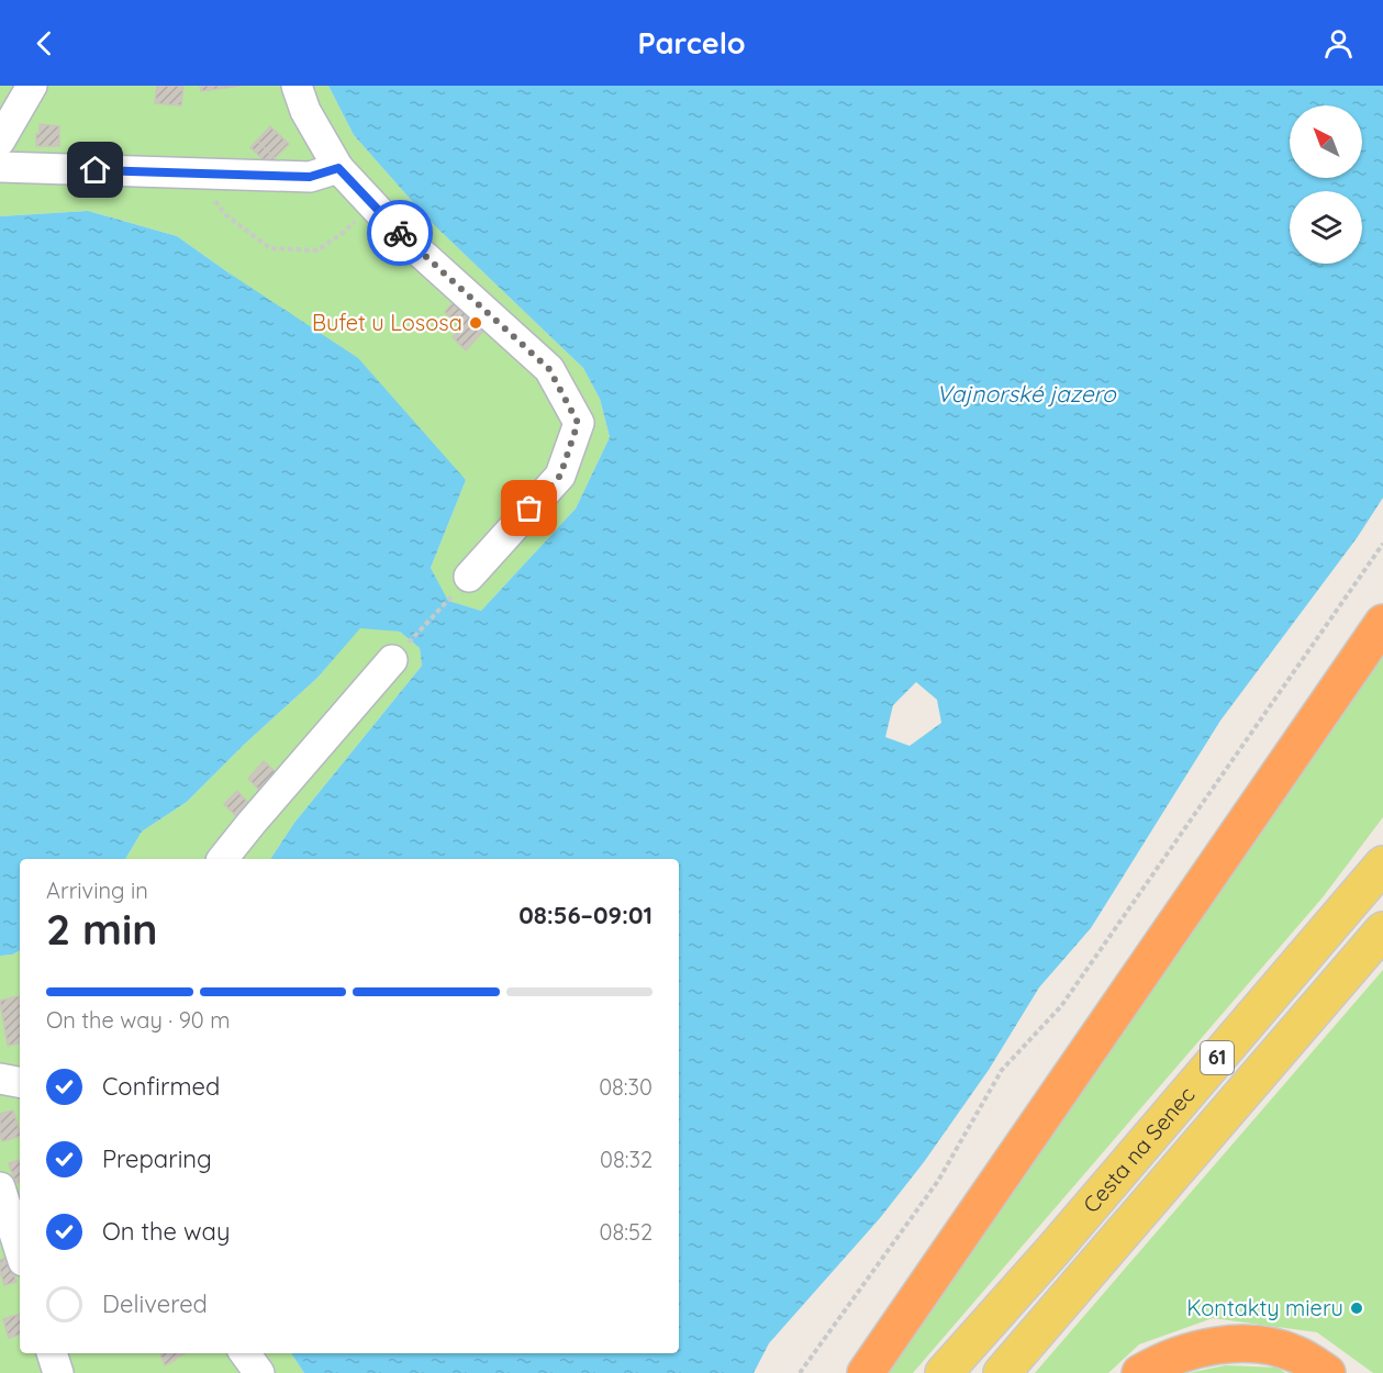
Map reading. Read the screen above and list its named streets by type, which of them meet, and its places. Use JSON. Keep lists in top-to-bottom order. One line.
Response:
{"streets":{"main road":["61","Cesta na Senec"]},"water":["Vajnorské jazero"],"places":["Bufet u Lososa","Kontakty mieru"],"north":"top left","page":{"header":"Parcelo","heading":["2 min","Arriving in","08:56–09:01"],"bar":"On the way · 90 m","list":[["Confirmed","08:30"],["Preparing","08:32"],["On the way","08:52"],"Delivered"]}}
